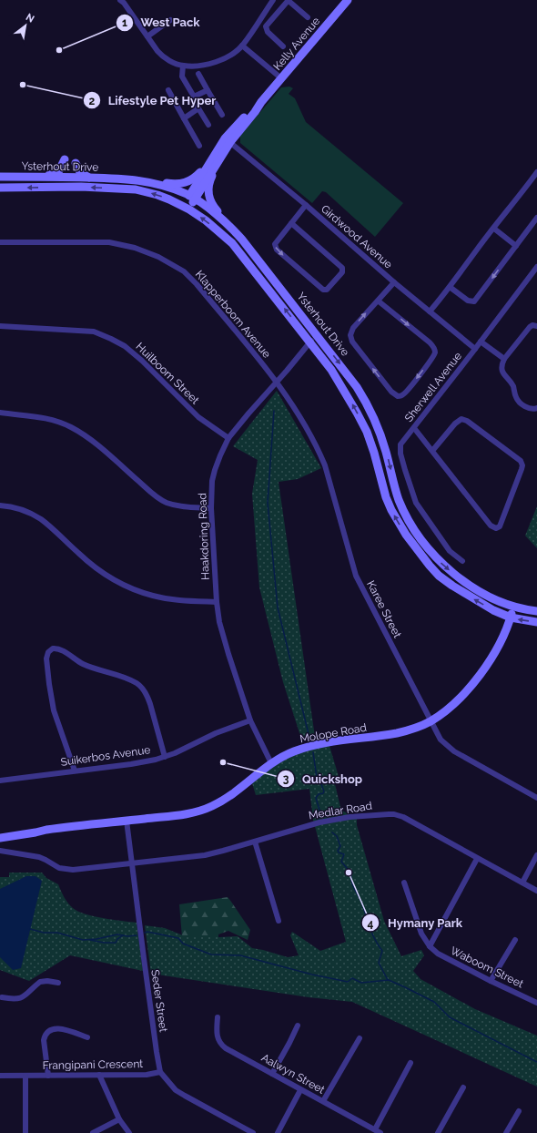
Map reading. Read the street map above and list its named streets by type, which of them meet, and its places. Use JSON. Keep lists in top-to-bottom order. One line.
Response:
{"streets":{"main road":["Kelly Avenue","Ysterhout Drive","Molope Road"],"street":["Girdwood Avenue","Klapperboom Avenue","Huilboom Street","Sherwell Avenue","Haakdoring Road","Karee Street","Suikerbos Avenue","Medlar Road","Waboom Street","Seder Street","Frangipani Crescent","Aalwyn Street"]},"crossings":[["Kelly Avenue","Ysterhout Drive"],["Kelly Avenue","Girdwood Avenue"],["Ysterhout Drive","Haakdoring Road"],["Ysterhout Drive","Molope Road"],["Girdwood Avenue","Sherwell Avenue"],["Klapperboom Avenue","Haakdoring Road"],["Klapperboom Avenue","Karee Street"],["Huilboom Street","Haakdoring Road"],["Haakdoring Road","Karee Street"],["Haakdoring Road","Molope Road"],["Haakdoring Road","Suikerbos Avenue"],["Karee Street","Molope Road"],["Molope Road","Seder Street"],["Medlar Road","Seder Street"],["Seder Street","Frangipani Crescent"]],"places":["West Pack","Lifestyle Pet Hyper","Quickshop","Hymany Park"],"north":"top right"}
